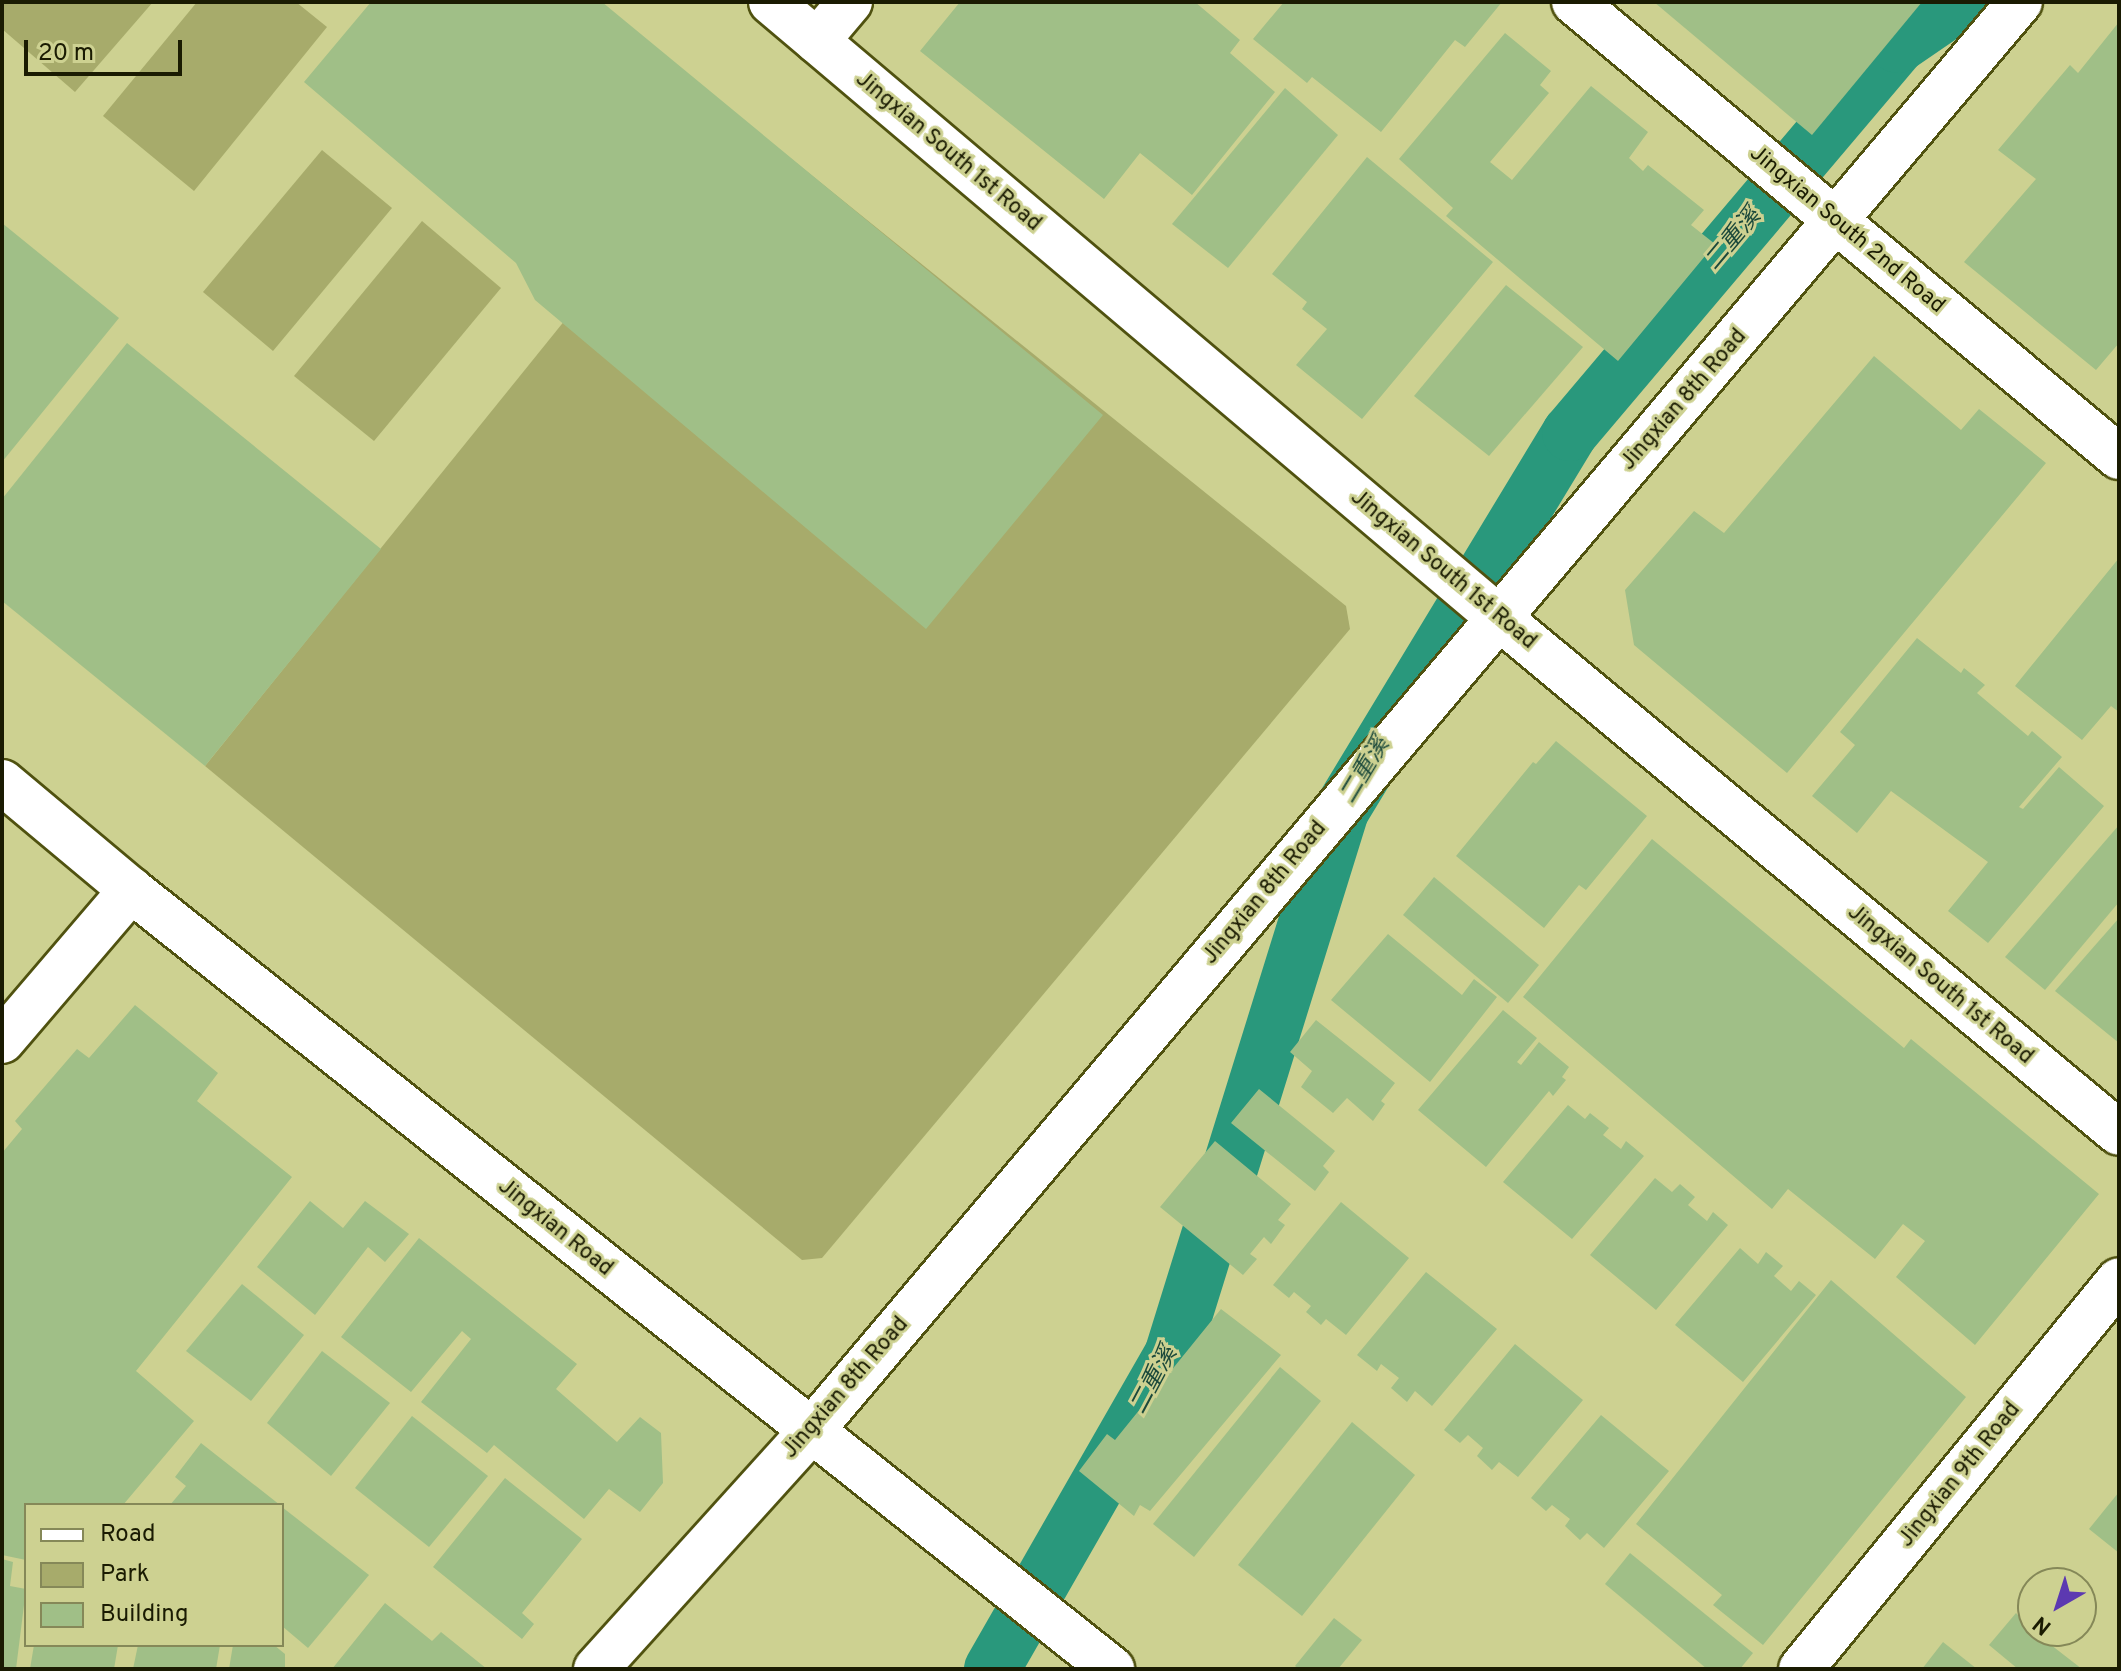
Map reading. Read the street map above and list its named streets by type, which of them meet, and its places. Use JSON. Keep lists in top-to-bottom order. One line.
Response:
{"streets":{"street":["Jingxian South 1st Road","Jingxian South 2nd Road","Jingxian 8th Road","Jingxian Road","Jingxian 9th Road"]},"crossings":[["Jingxian South 1st Road","Jingxian 8th Road"],["Jingxian South 2nd Road","Jingxian 8th Road"],["Jingxian 8th Road","Jingxian Road"]],"water":["二重溪"],"legend":["Road","Park","Building"],"scale_bar":"20 m","north":"bottom left"}
